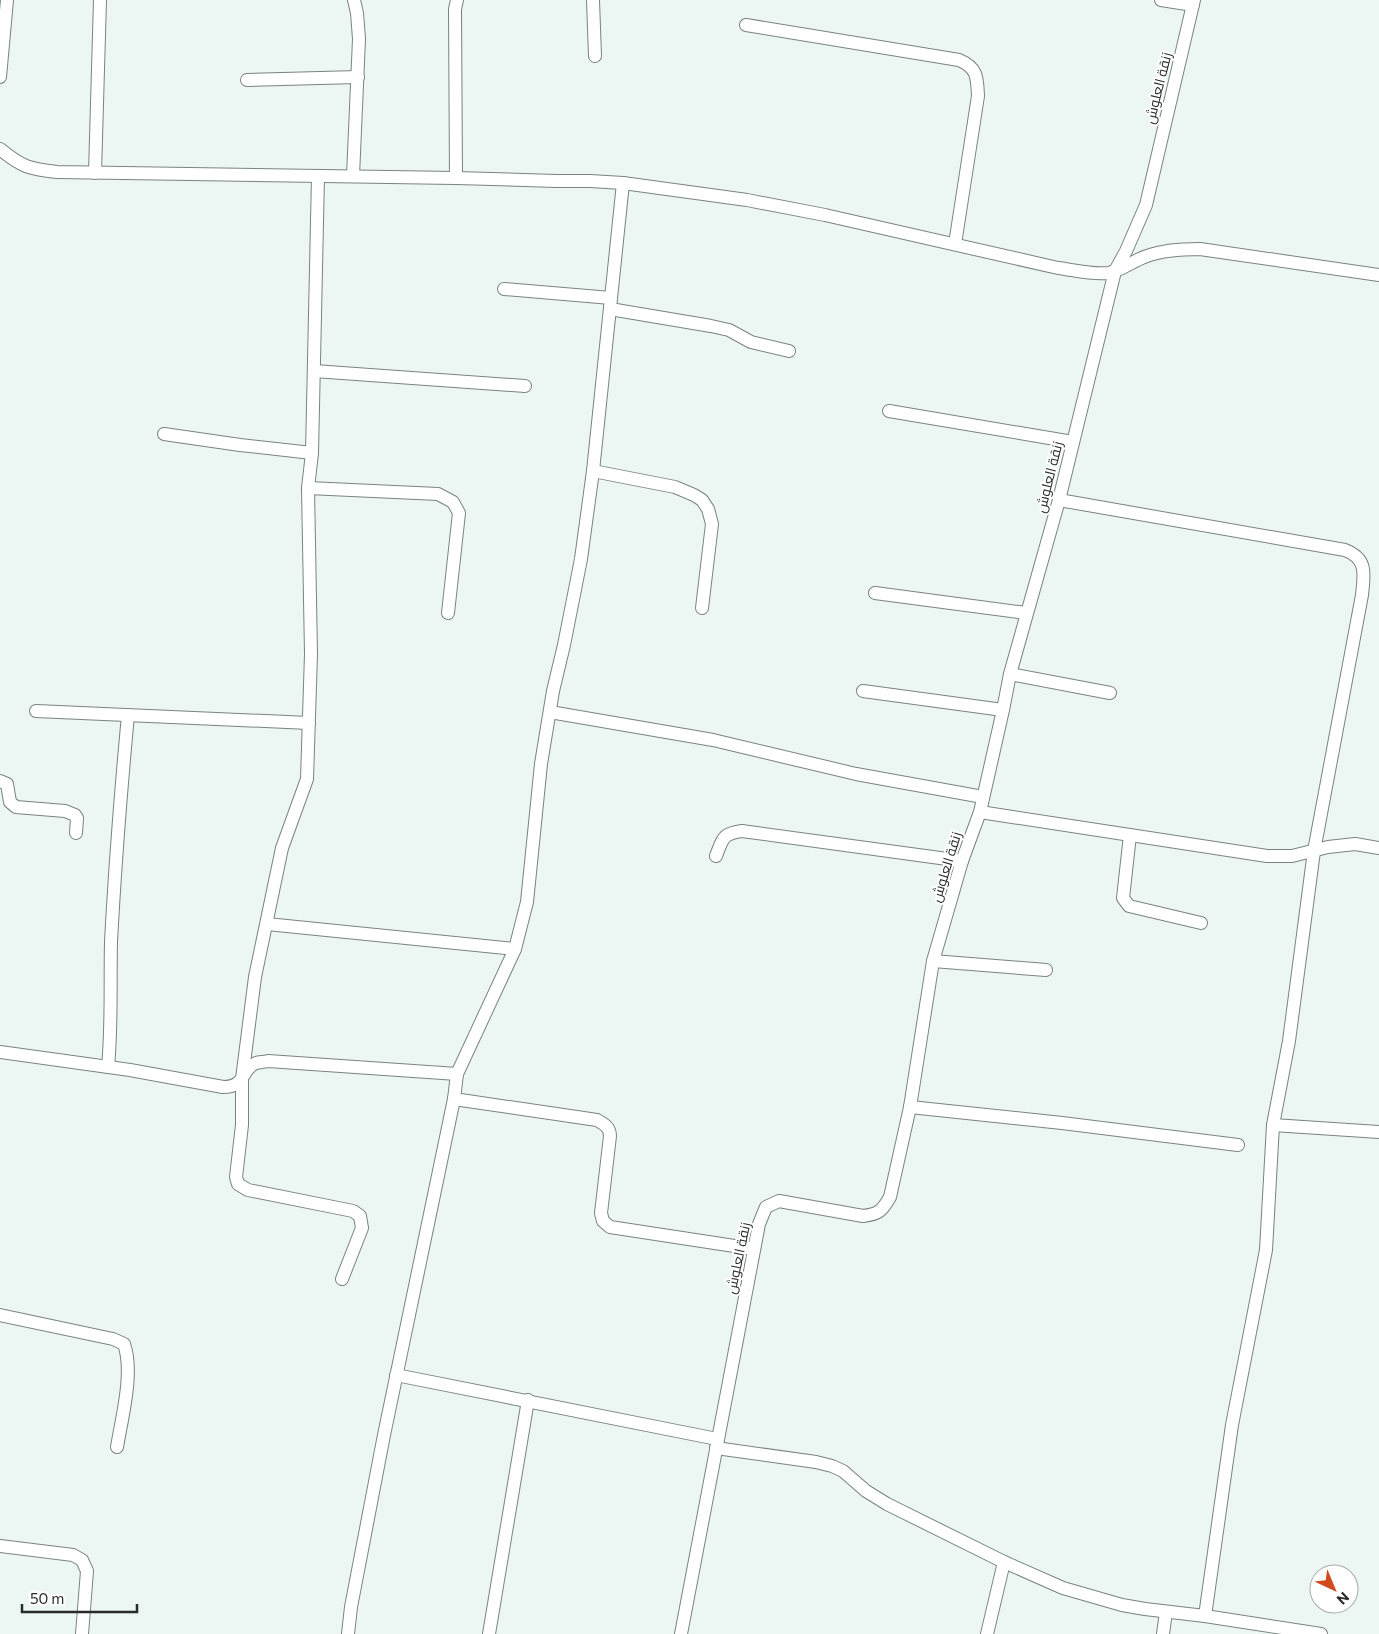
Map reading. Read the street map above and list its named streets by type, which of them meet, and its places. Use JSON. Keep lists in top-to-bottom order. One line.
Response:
{"streets":{"street":["زنقة العلوش"]},"scale_bar":"50 m","north":"bottom right"}
